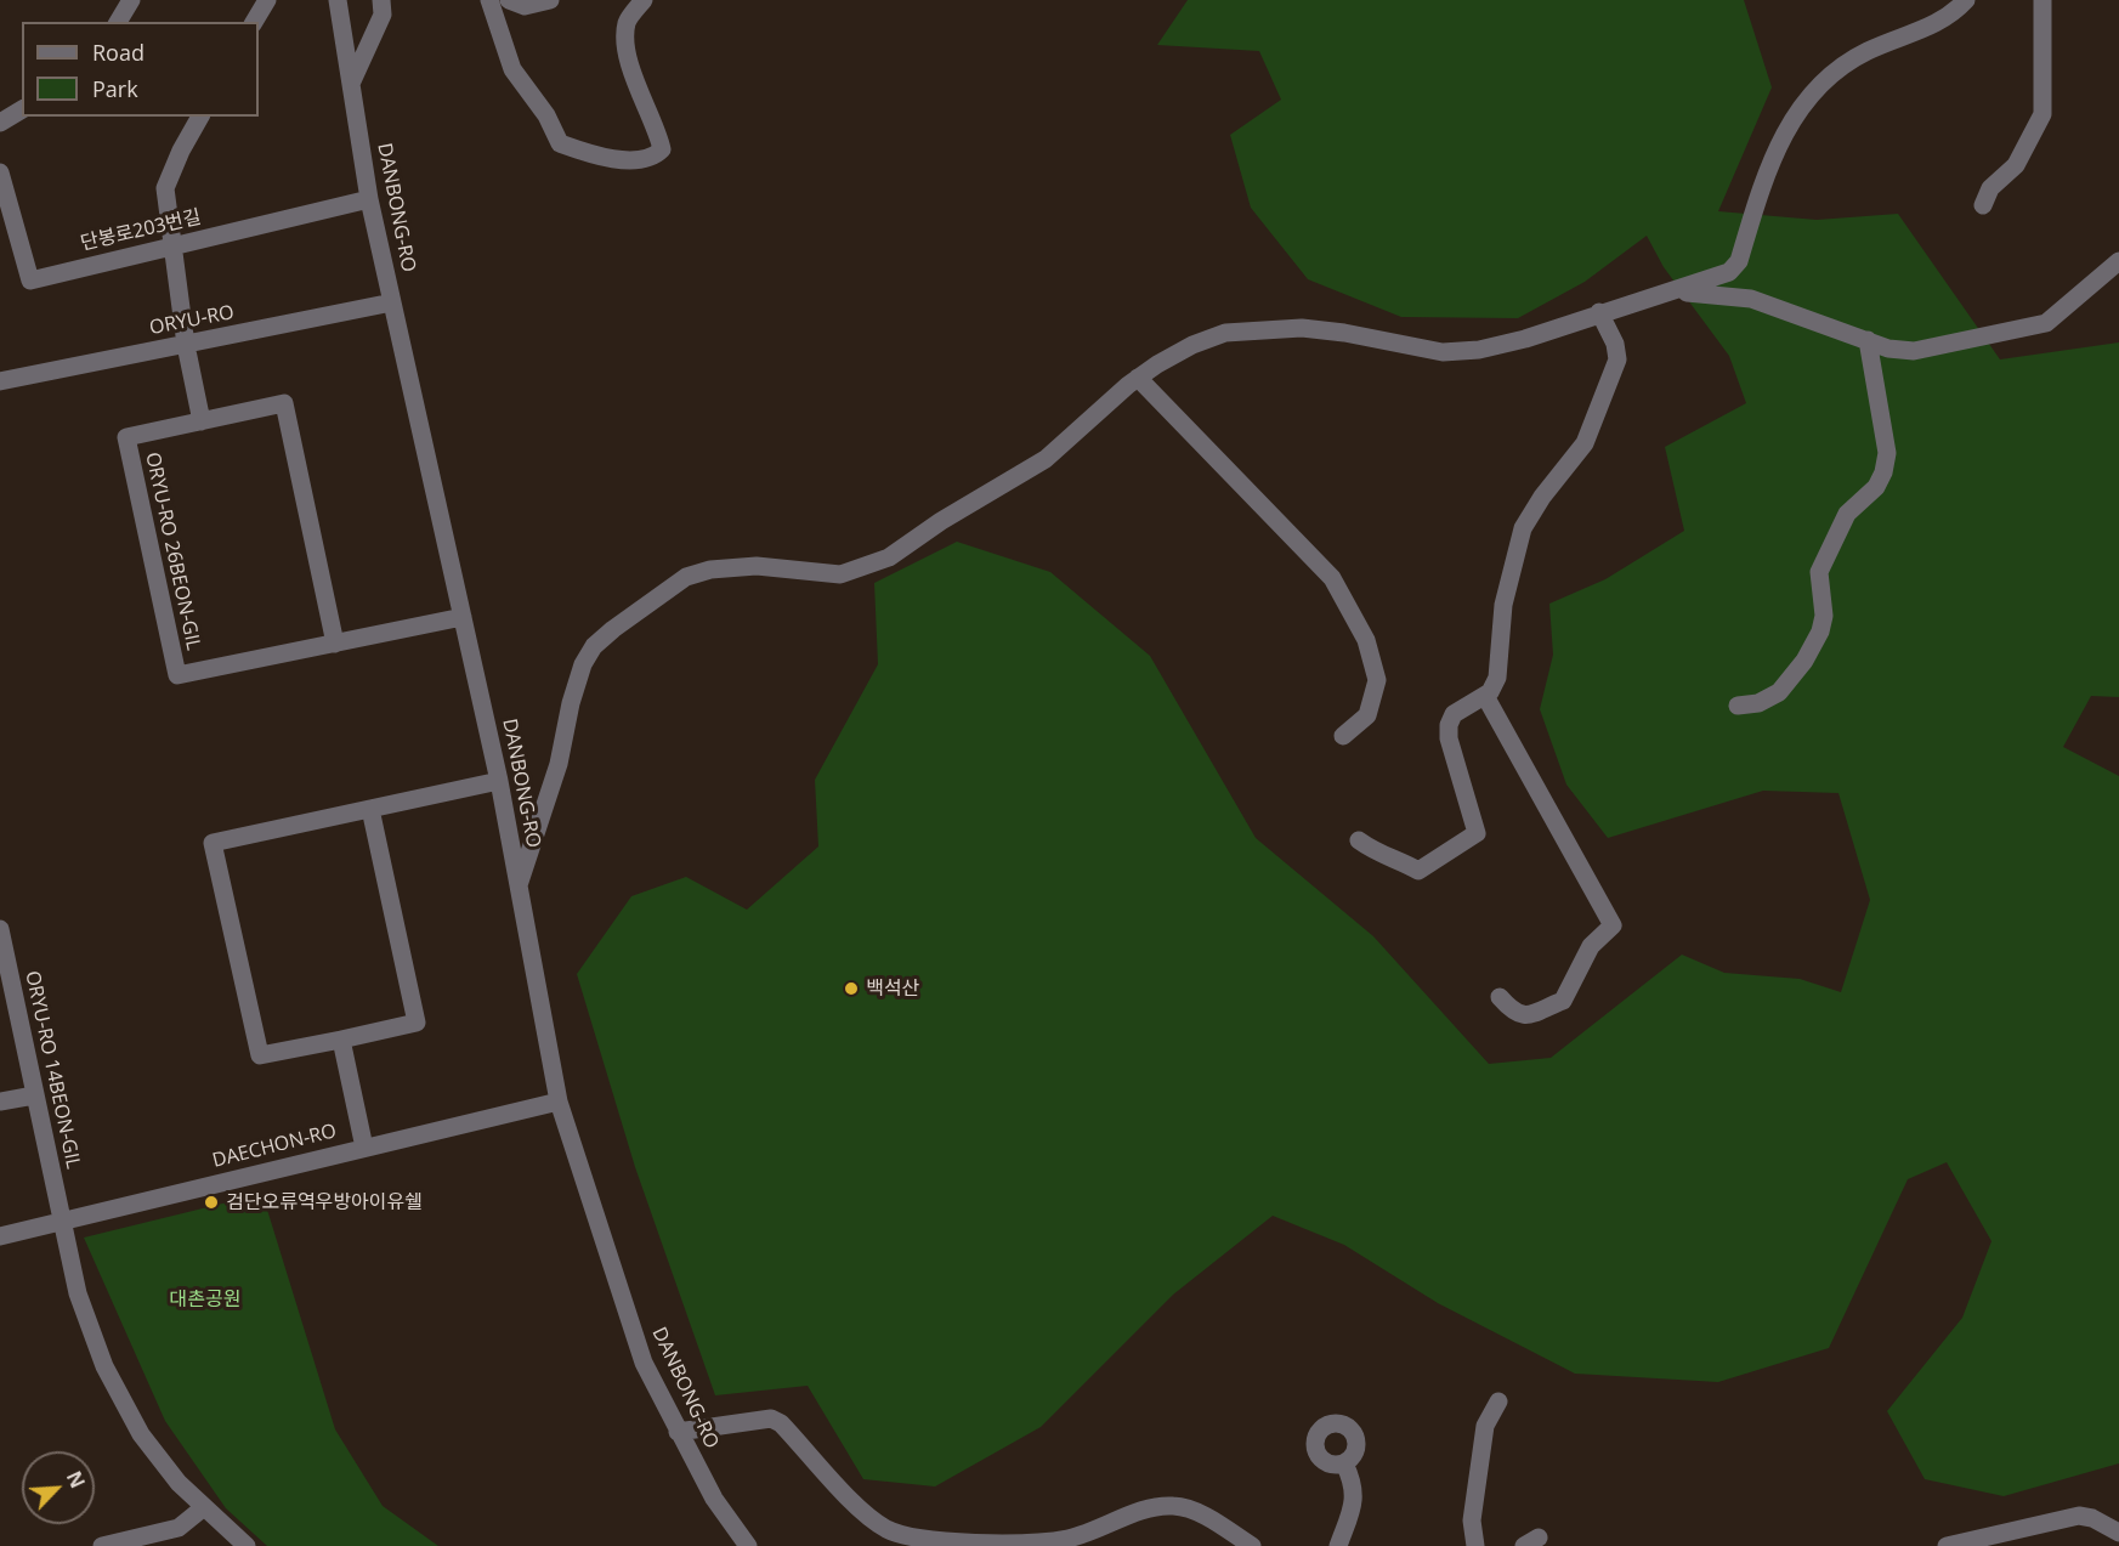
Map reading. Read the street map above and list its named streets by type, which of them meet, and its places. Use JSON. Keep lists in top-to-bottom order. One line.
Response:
{"streets":{"street":["DANBONG-RO","단봉로203번길","ORYU-RO","ORYU-RO 26BEON-GIL","ORYU-RO 14BEON-GIL","DAECHON-RO"]},"crossings":[["DANBONG-RO","단봉로203번길"],["DANBONG-RO","ORYU-RO"],["DANBONG-RO","ORYU-RO 26BEON-GIL"],["DANBONG-RO","DAECHON-RO"],["ORYU-RO 14BEON-GIL","DAECHON-RO"]],"parks":["대촌공원"],"places":["백석산","검단오류역우방아이유쉘"],"legend":["Road","Park"],"north":"top right"}
